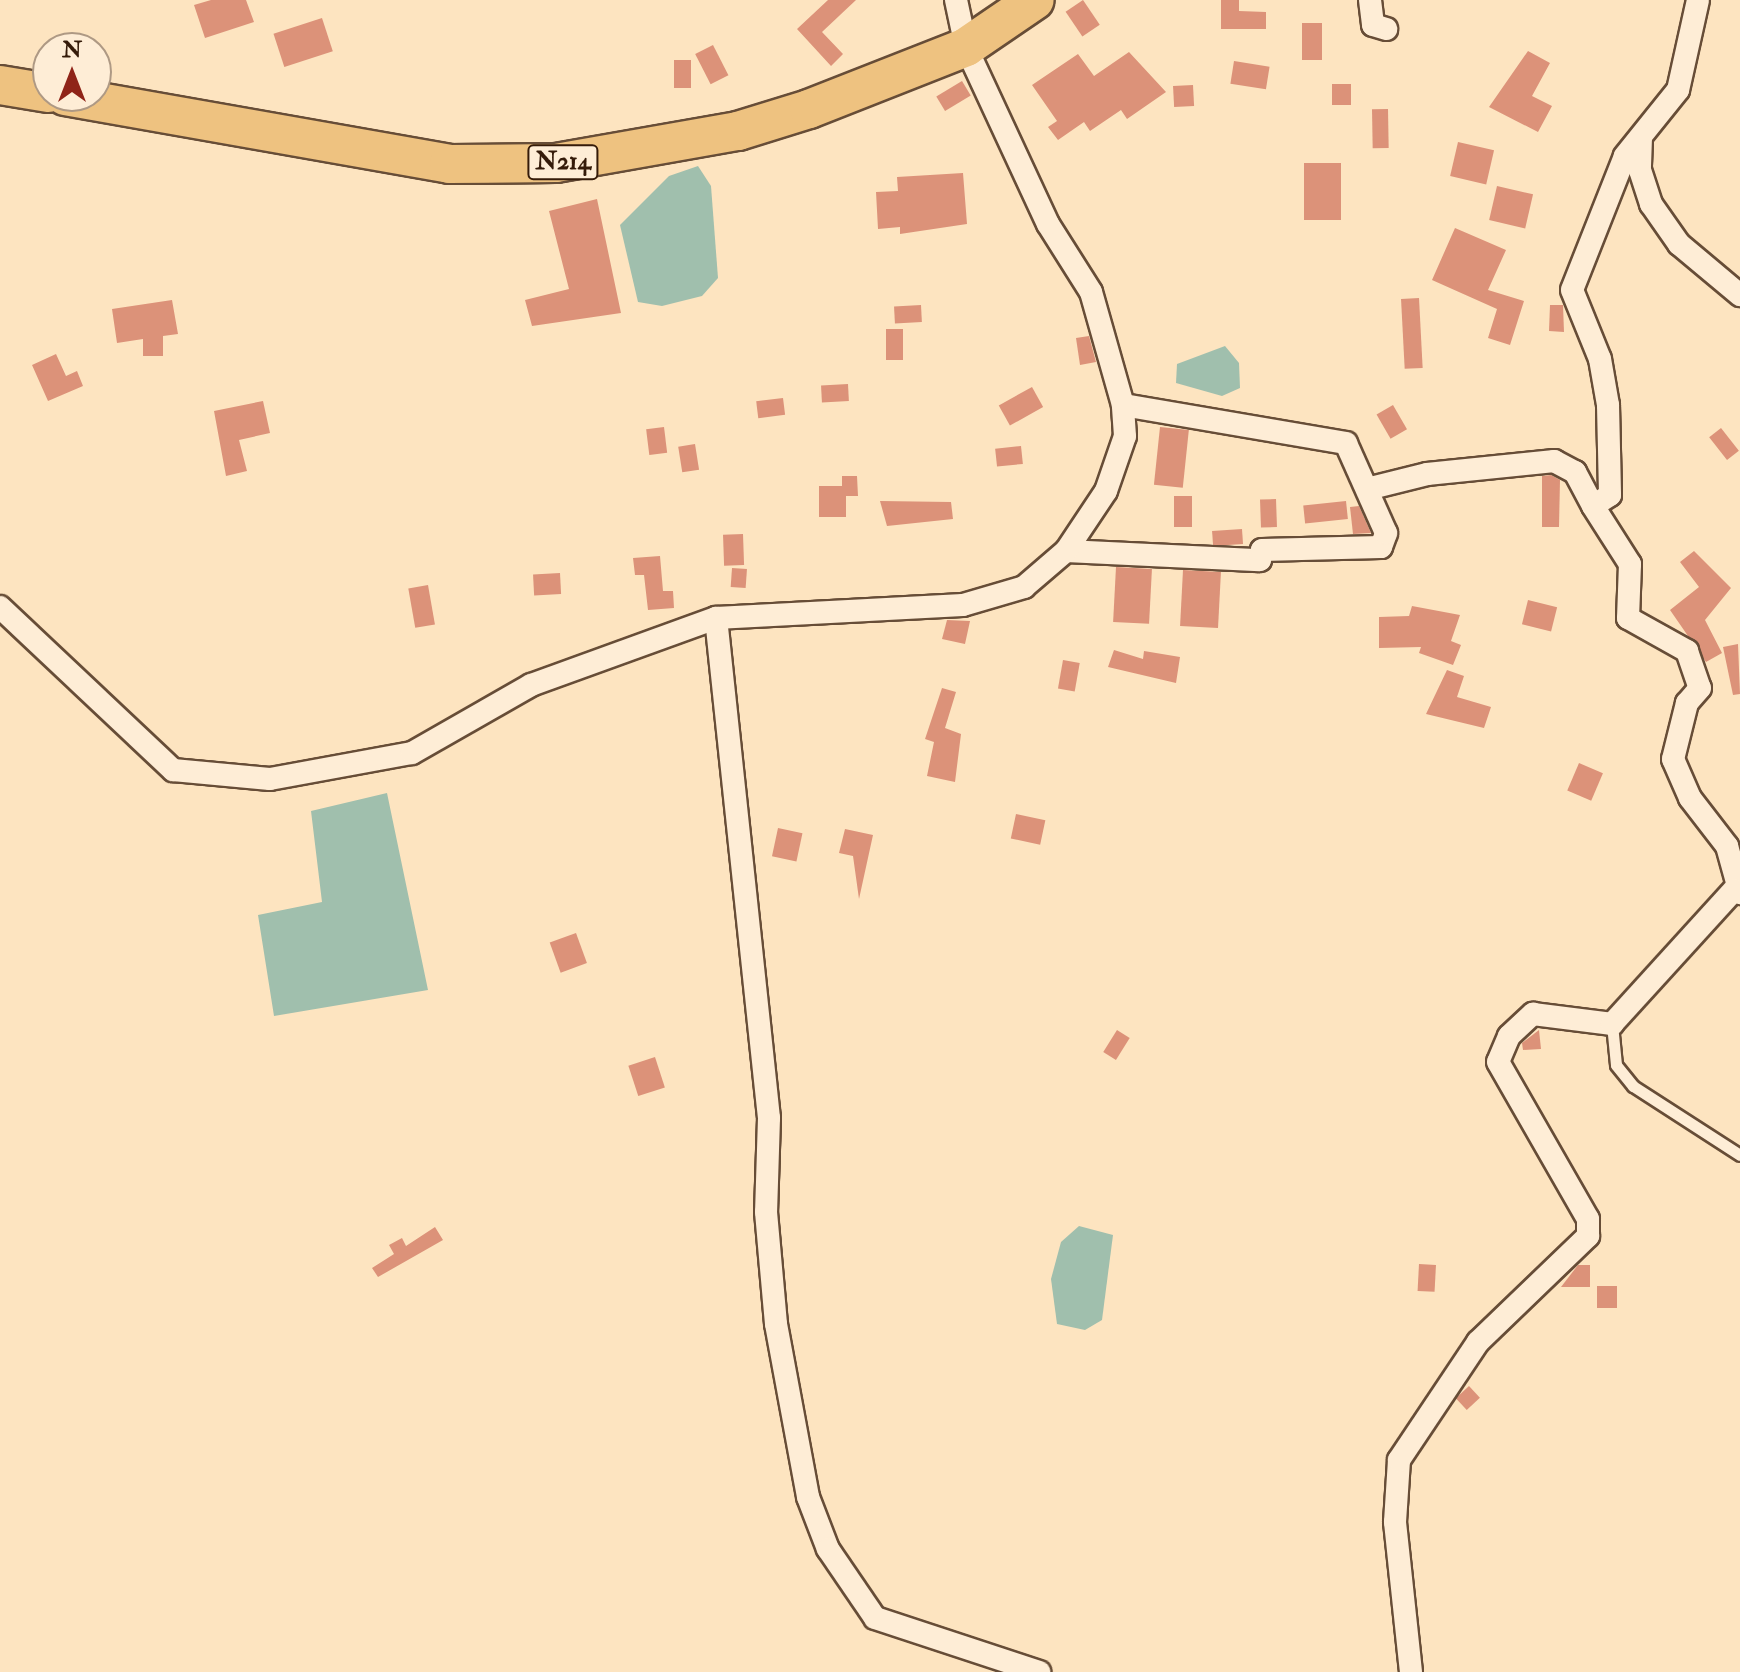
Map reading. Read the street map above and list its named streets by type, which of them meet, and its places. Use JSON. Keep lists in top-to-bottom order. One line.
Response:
{"streets":{"highway":["N214"]},"north":"top"}
